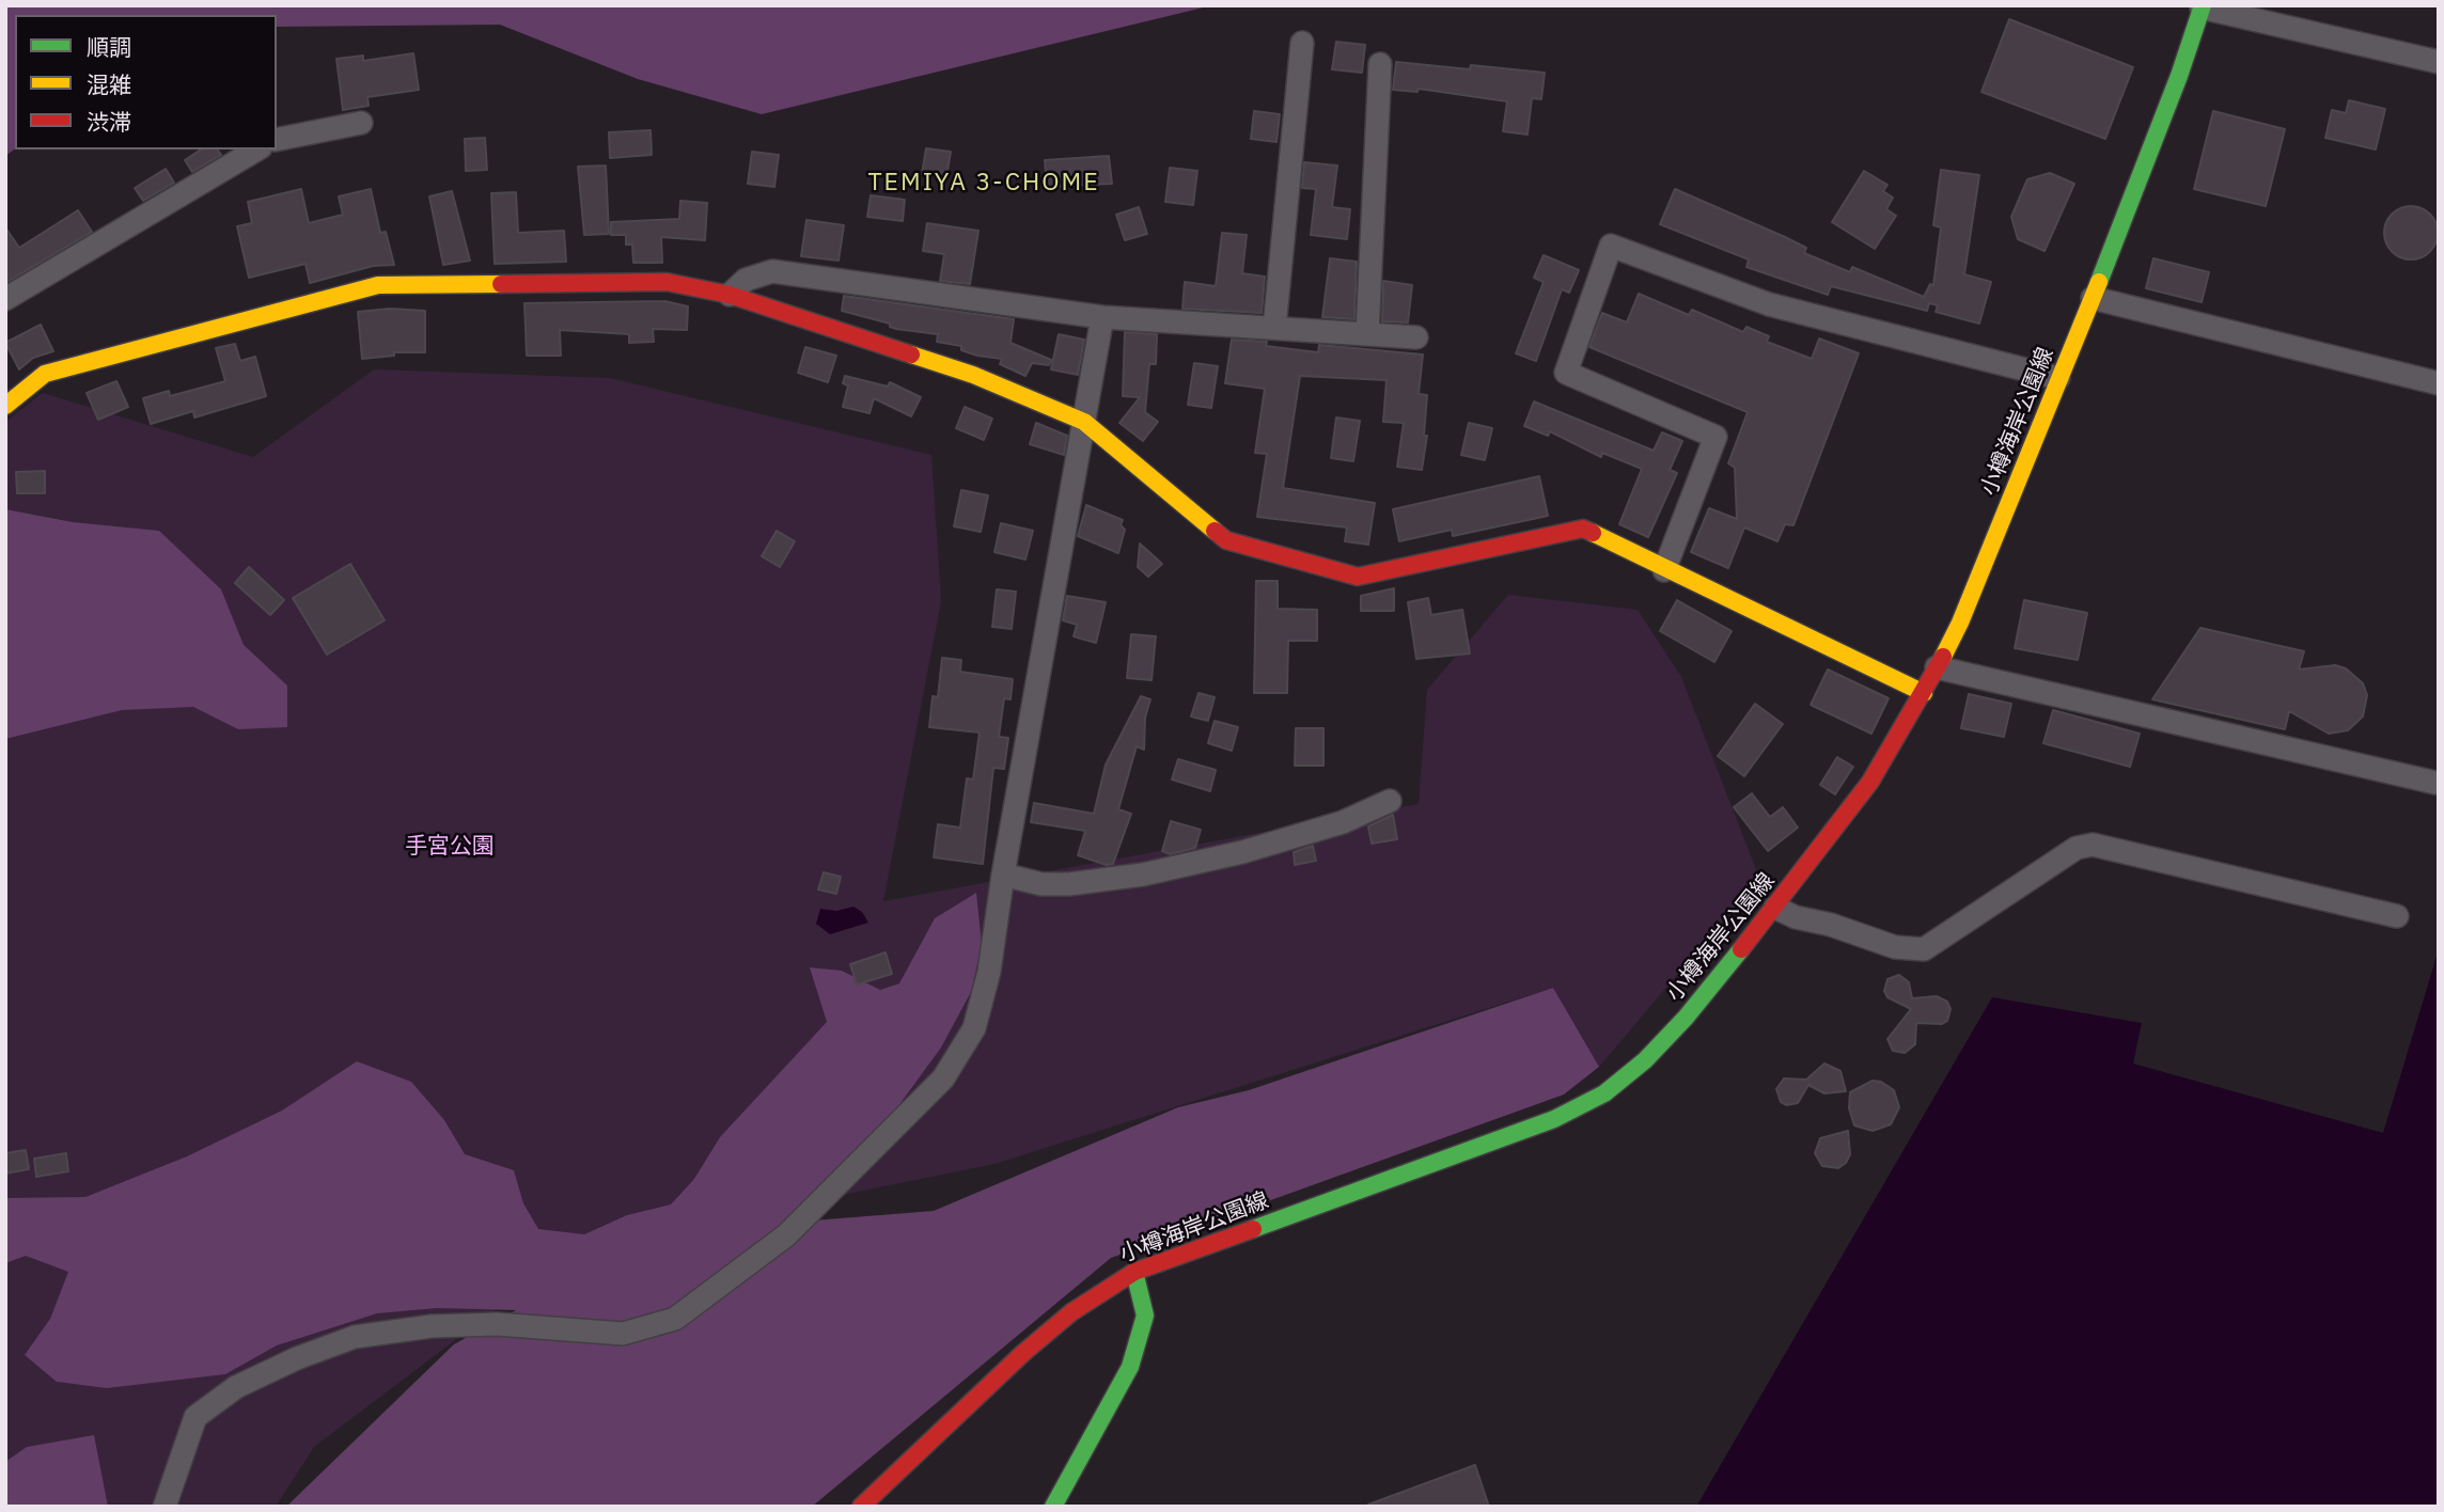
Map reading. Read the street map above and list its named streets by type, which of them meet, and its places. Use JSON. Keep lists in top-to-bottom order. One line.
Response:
{"streets":{"street":["小樽海岸公園線"]},"districts":["TEMIYA 3-CHOME"],"parks":["手宮公園"],"legend":["順調","混雑","渋滞"]}
